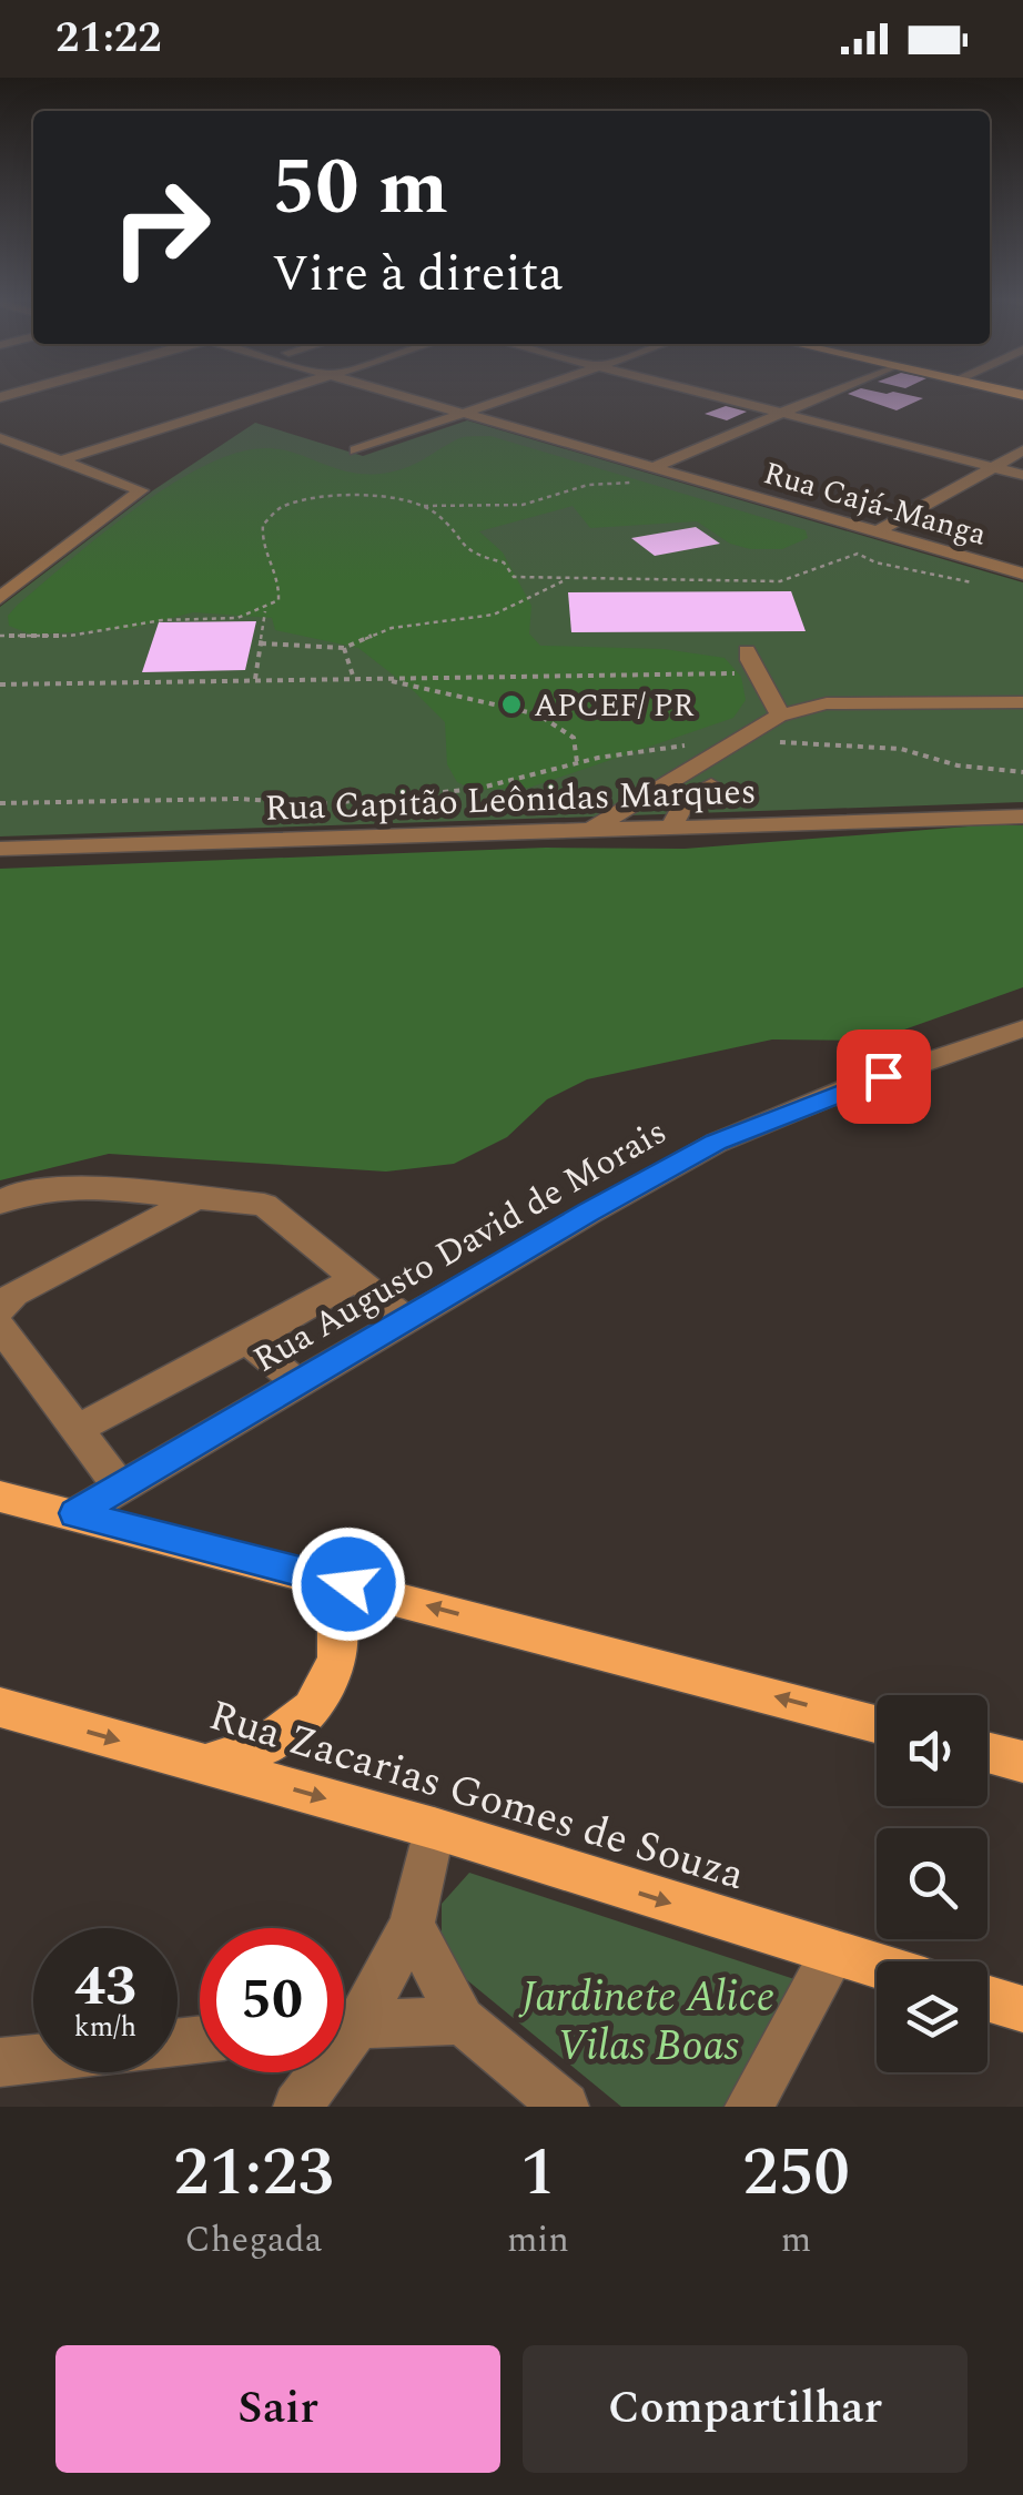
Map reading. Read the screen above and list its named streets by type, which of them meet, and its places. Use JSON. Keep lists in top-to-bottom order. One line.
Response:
{"streets":{"main road":["Rua Zacarias Gomes de Souza"],"street":["Rua Cajá-Manga","Rua Capitão Leônidas Marques","Rua Augusto David de Morais"]},"parks":["Jardinete Alice Vilas Boas"],"places":["APCEF/ PR"],"page":{"status":"21:22","turn":["50 m","Vire à direita"],"speed":"43 km/h","limit":"50","eta":["21:23","Chegada","1","min","250","m"],"buttons":["Sair","Compartilhar"]}}
